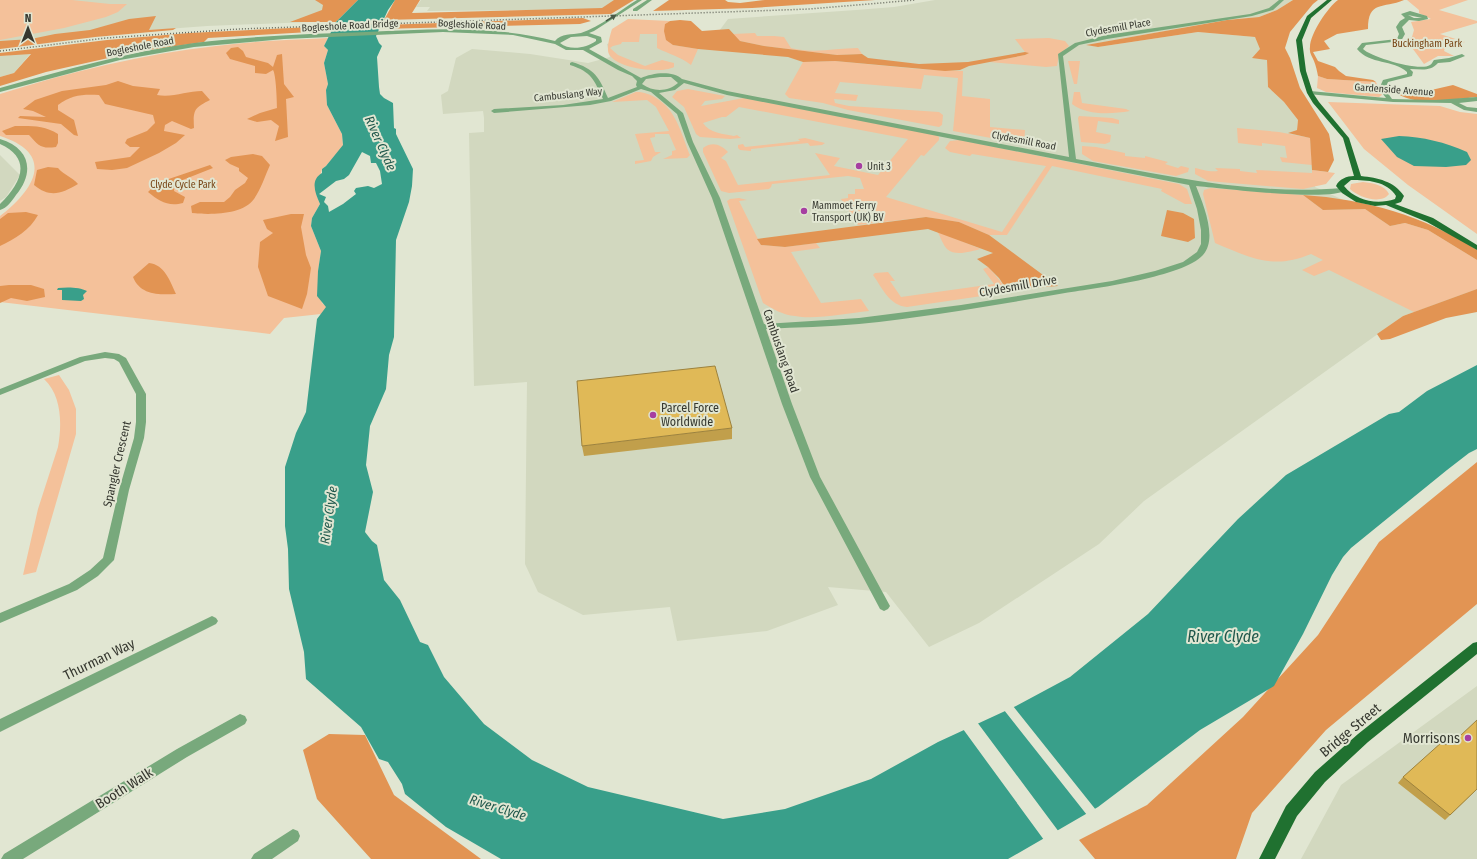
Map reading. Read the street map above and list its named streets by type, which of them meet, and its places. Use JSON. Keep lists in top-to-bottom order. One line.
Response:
{"streets":{"main road":["Bridge Street"],"street":["Bogleshole Road","Bogleshole Road Bridge","Clydesmill Place","Gardenside Avenue","Cambuslang Way","Clydesmill Road","Clydesmill Drive","Cambuslang Road","Spangler Crescent","Thurman Way","Booth Walk"]},"crossings":[["Bogleshole Road","Bogleshole Road Bridge"],["Clydesmill Place","Clydesmill Road"],["Clydesmill Road","Clydesmill Drive"],["Clydesmill Drive","Cambuslang Road"]],"water":["River Clyde"],"parks":["Buckingham Park","Clyde Cycle Park"],"places":["Unit 3","Mammoet Ferry Transport (UK) BV","Parcel Force Worldwide","Morrisons"],"north":"top"}
